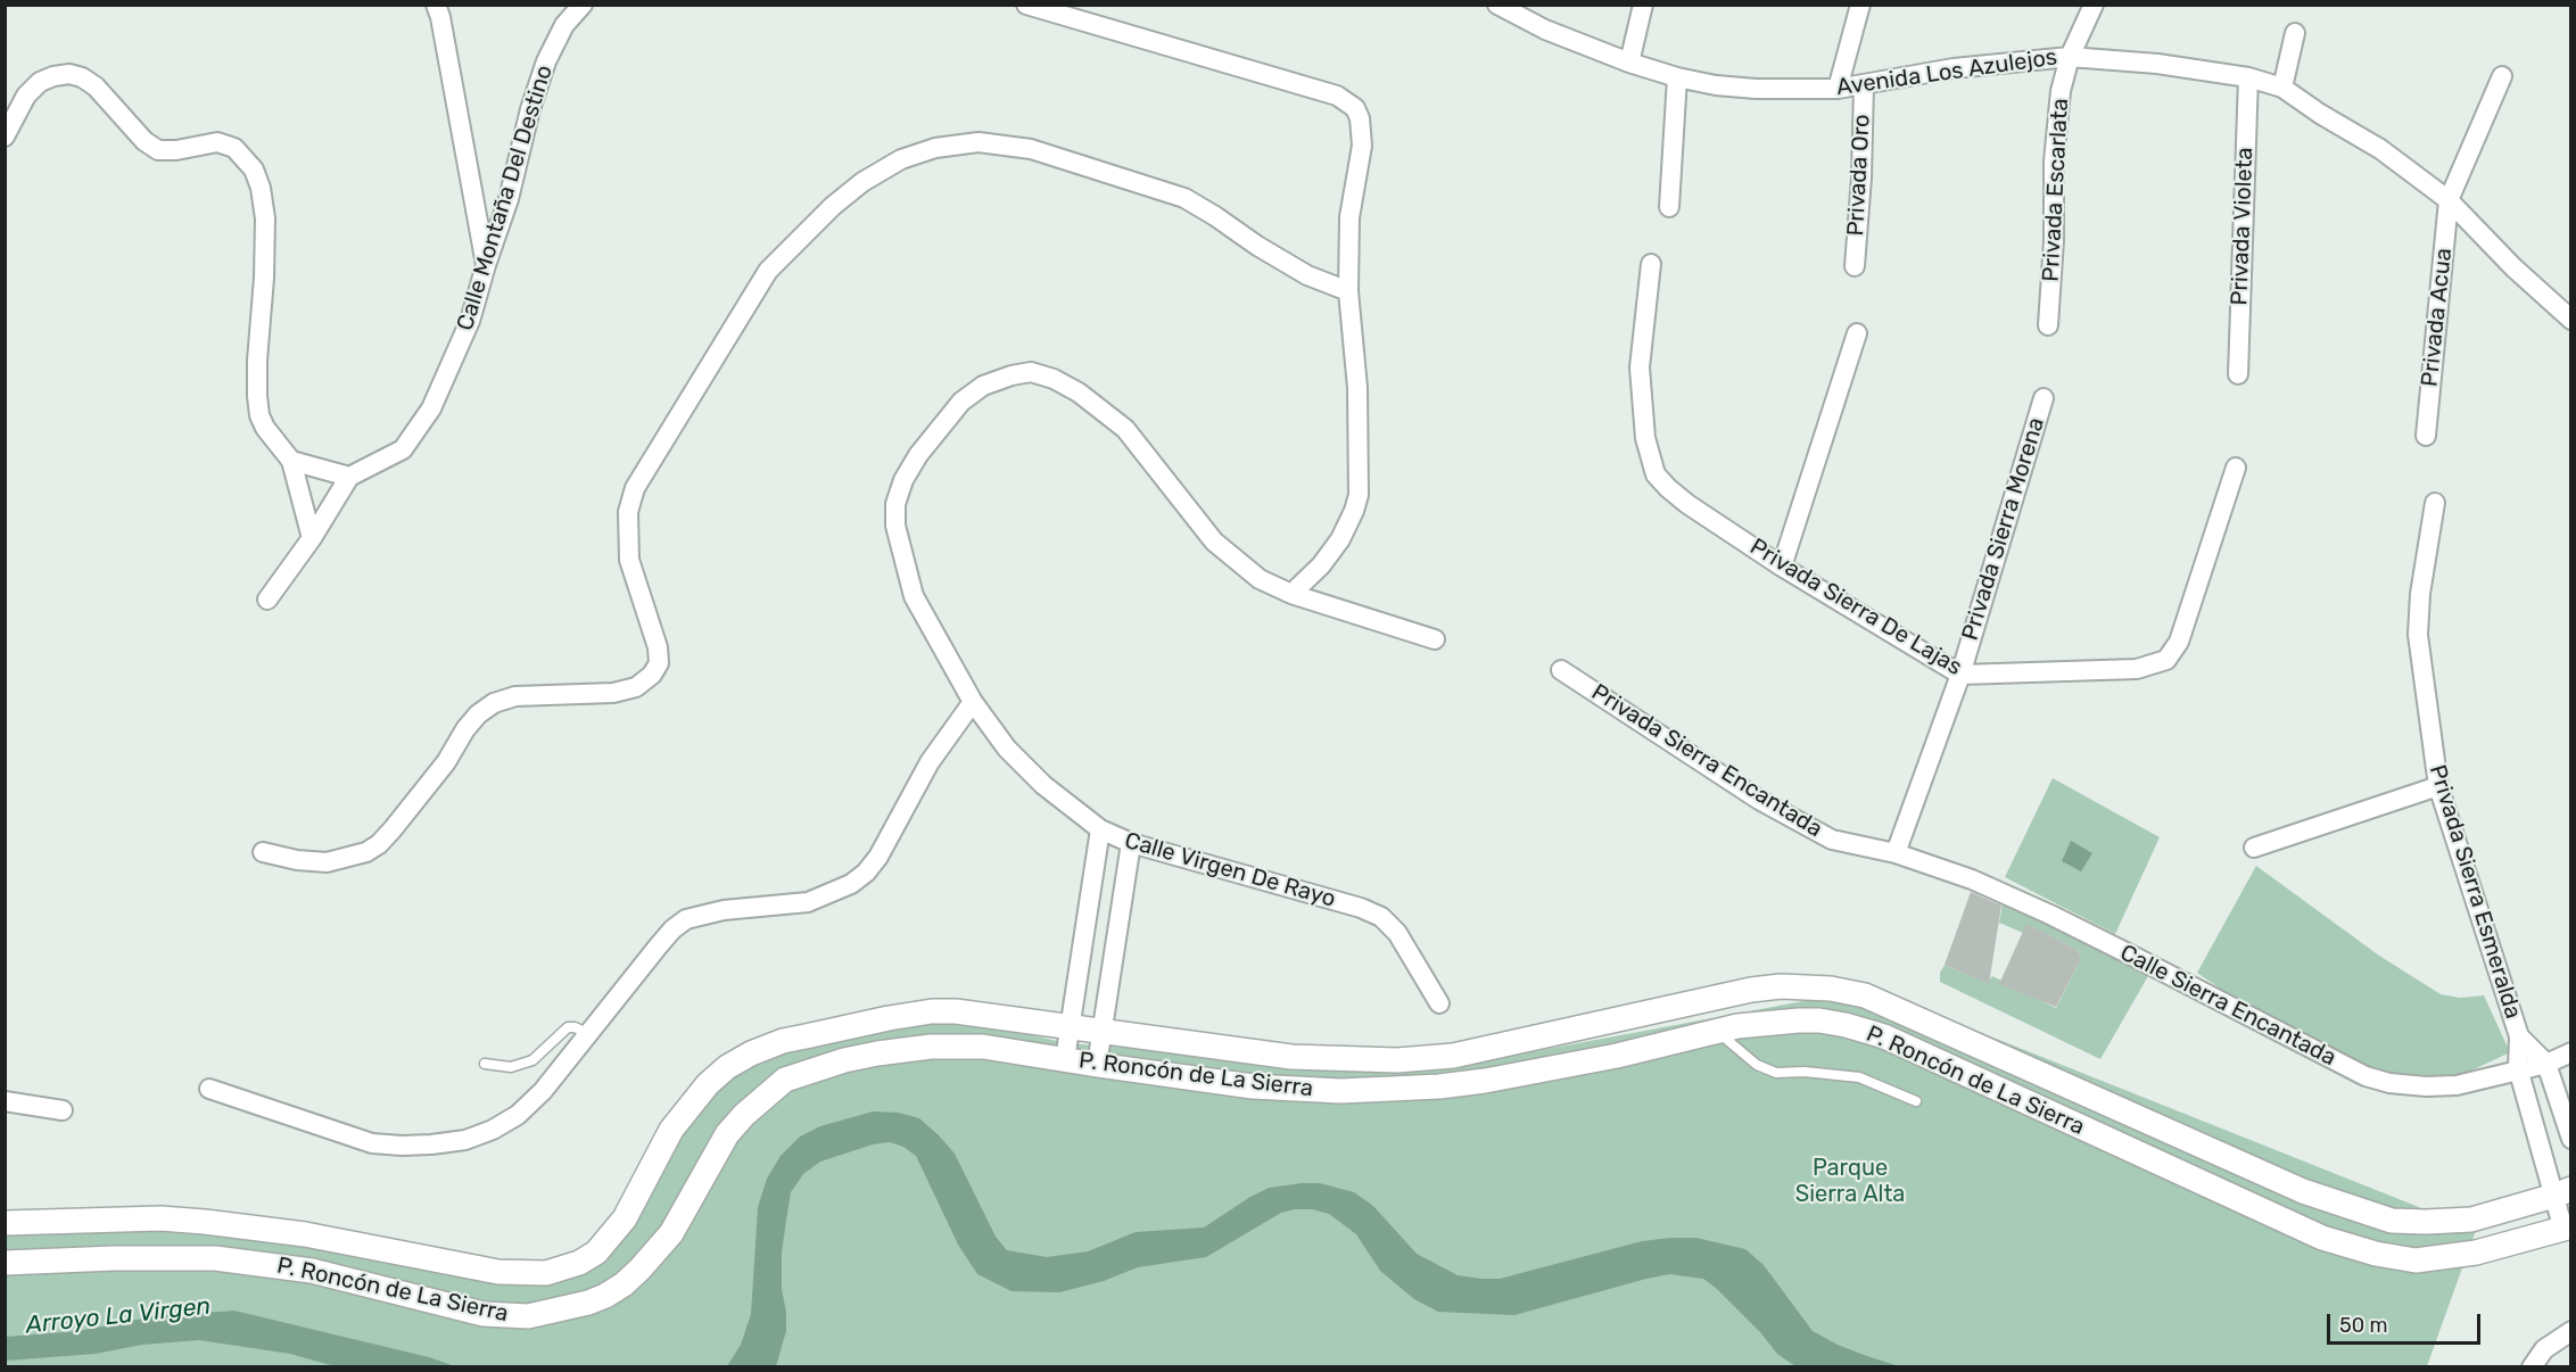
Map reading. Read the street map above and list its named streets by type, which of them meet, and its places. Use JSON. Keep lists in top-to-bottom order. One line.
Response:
{"streets":{"street":["Avenida Los Azulejos","Privada Oro","Privada Escarlata","Calle Montaña Del Destino","Privada Violeta","Privada Acua","Privada Sierra Morena","Privada Sierra De Lajas","Privada Sierra Encantada","Calle Virgen De Rayo","Privada Sierra Esmeralda","Calle Sierra Encantada","P. Roncón de La Sierra"]},"crossings":[["Avenida Los Azulejos","Privada Oro"],["Avenida Los Azulejos","Privada Escarlata"],["Avenida Los Azulejos","Privada Violeta"],["Avenida Los Azulejos","Privada Acua"],["Privada Sierra Morena","Privada Sierra De Lajas"],["Privada Sierra Morena","Privada Sierra Encantada"],["Privada Sierra Morena","Calle Sierra Encantada"],["Privada Sierra Encantada","Calle Sierra Encantada"],["Privada Sierra Esmeralda","Calle Sierra Encantada"],["Privada Sierra Esmeralda","P. Roncón de La Sierra"]],"water":["Arroyo La Virgen"],"parks":["Parque Sierra Alta"],"scale_bar":"50 m"}
